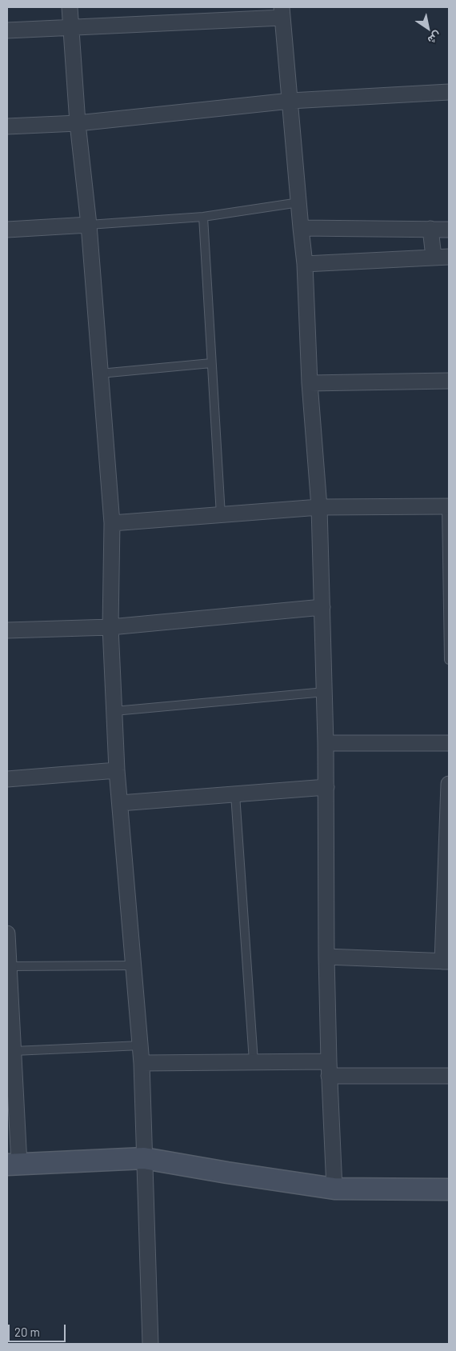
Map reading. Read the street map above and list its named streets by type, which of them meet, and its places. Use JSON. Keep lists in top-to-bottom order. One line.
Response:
{"scale_bar":"20 m","north":"bottom right"}
